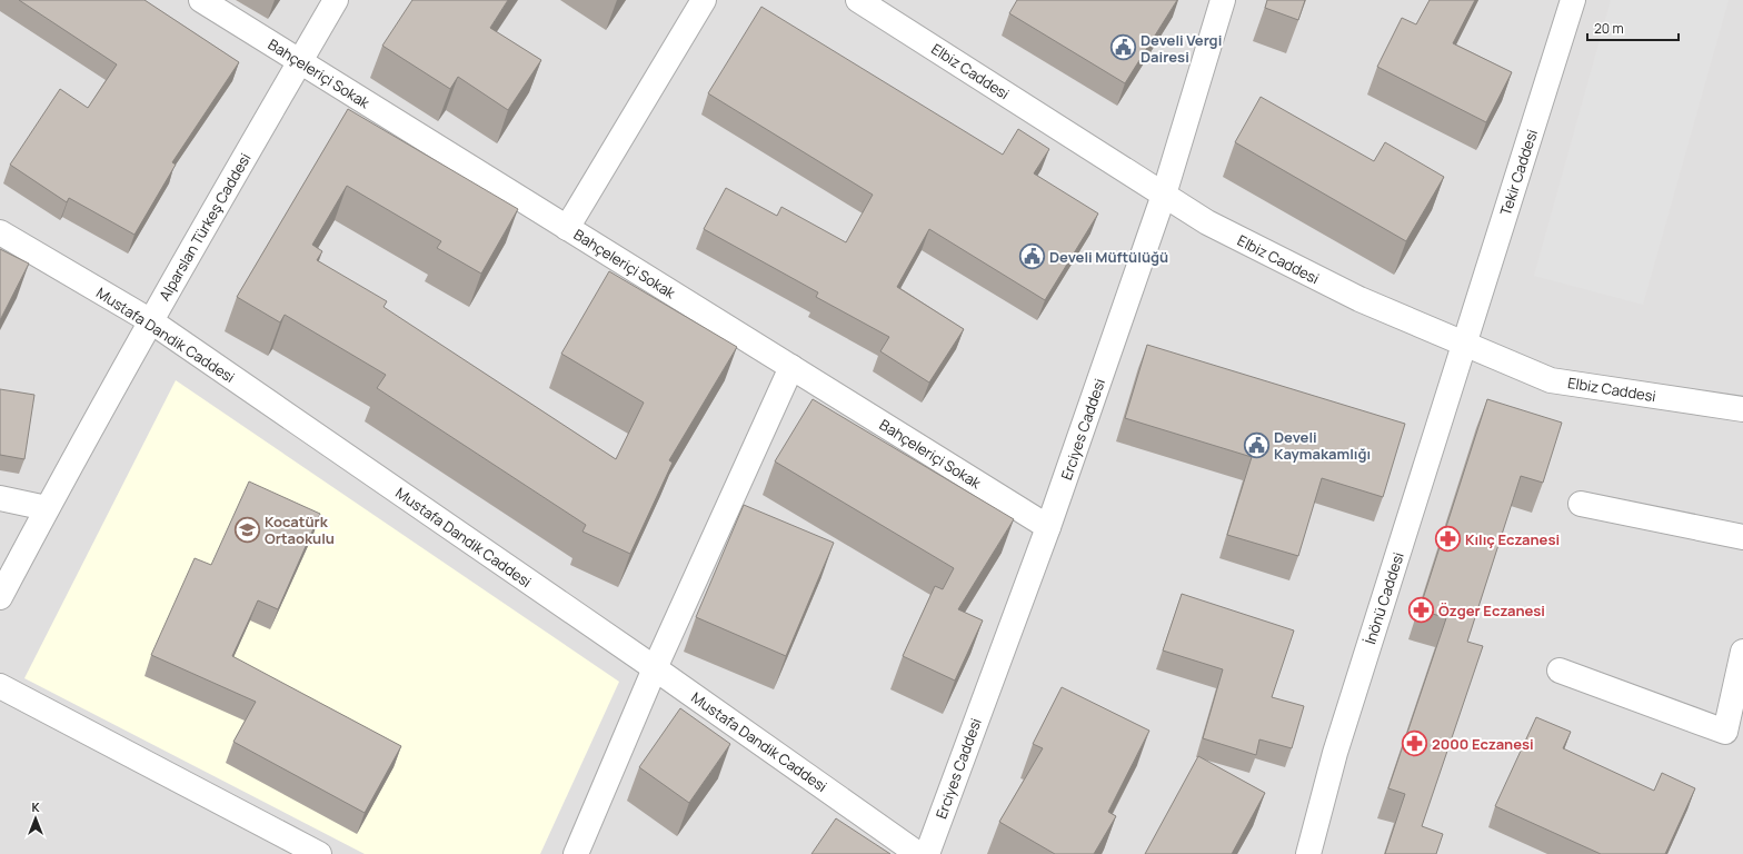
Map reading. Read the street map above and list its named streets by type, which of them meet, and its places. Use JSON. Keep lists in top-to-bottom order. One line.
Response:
{"streets":{"street":["Elbiz Caddesi","Bahçeleriçi Sokak","Tekir Caddesi","Alparslan Türkeş Caddesi","Mustafa Dandik Caddesi","Erciyes Caddesi","İnönü Caddesi"]},"crossings":[["Elbiz Caddesi","Tekir Caddesi"],["Elbiz Caddesi","Erciyes Caddesi"],["Elbiz Caddesi","İnönü Caddesi"],["Bahçeleriçi Sokak","Alparslan Türkeş Caddesi"],["Bahçeleriçi Sokak","Erciyes Caddesi"],["Tekir Caddesi","İnönü Caddesi"],["Alparslan Türkeş Caddesi","Mustafa Dandik Caddesi"]],"places":{"public building":["Develi Vergi Dairesi","Develi Müftülüğü","Develi Kaymakamlığı"],"school or university":["Kocatürk Ortaokulu"],"pharmacy":["Kılıç Eczanesi","Özger Eczanesi","2000 Eczanesi"]},"scale_bar":"20 m","north":"top"}
